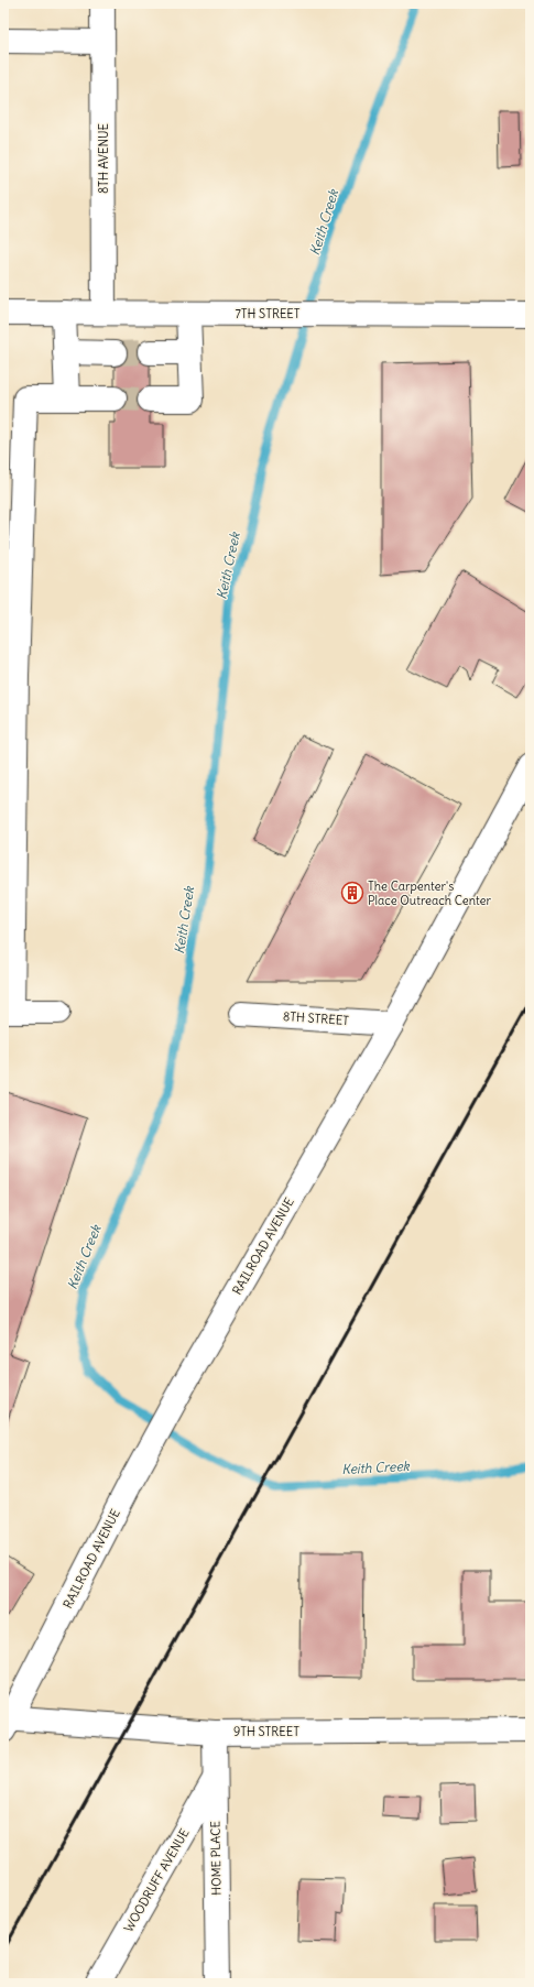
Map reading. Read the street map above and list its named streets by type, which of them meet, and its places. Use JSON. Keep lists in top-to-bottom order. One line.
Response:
{"streets":{"street":["8TH AVENUE","7TH STREET","8TH STREET","RAILROAD AVENUE","9TH STREET","HOME PLACE","WOODRUFF AVENUE"]},"crossings":[["8TH AVENUE","7TH STREET"],["8TH STREET","RAILROAD AVENUE"],["RAILROAD AVENUE","9TH STREET"],["9TH STREET","HOME PLACE"],["HOME PLACE","WOODRUFF AVENUE"]],"water":["Keith Creek"],"places":{"building":["The Carpenter's Place Outreach Center"]}}
